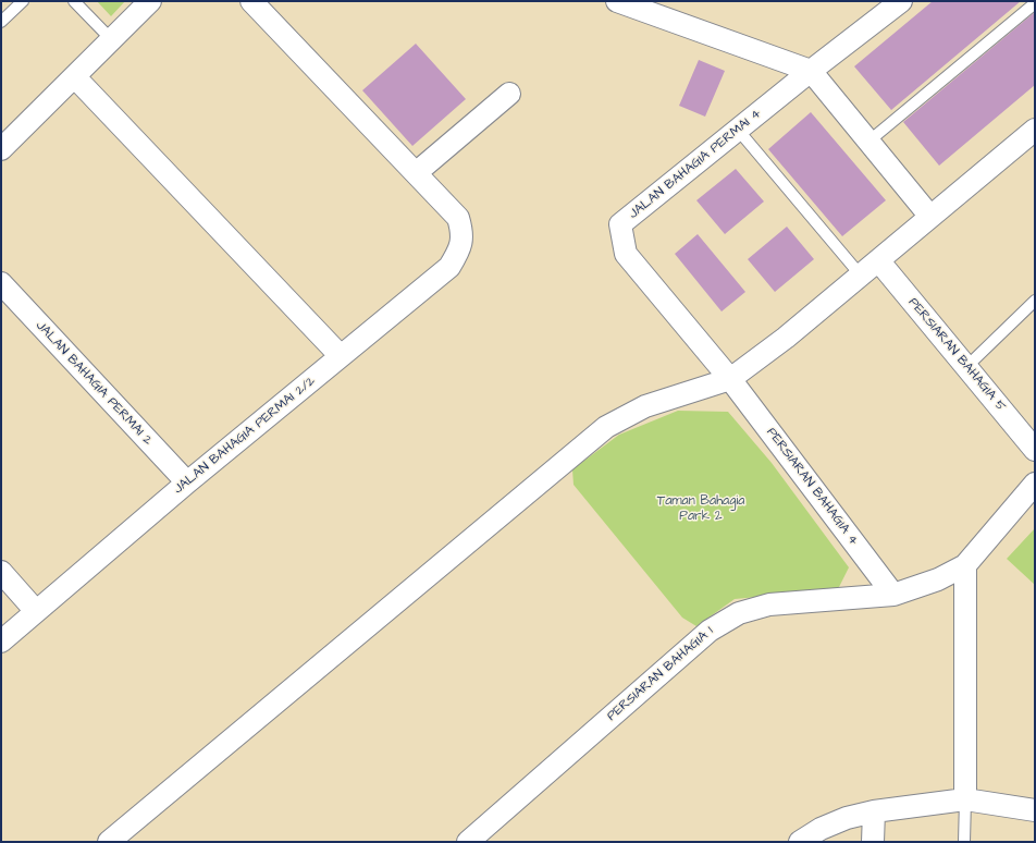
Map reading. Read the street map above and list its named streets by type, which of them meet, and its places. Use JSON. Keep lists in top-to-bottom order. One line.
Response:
{"streets":{"street":["JALAN BAHAGIA PERMAI 4","PERSIARAN BAHAGIA 5","JALAN BAHAGIA PERMAI 2","JALAN BAHAGIA PERMAI 2/2","PERSIARAN BAHAGIA 4","PERSIARAN BAHAGIA 1"]},"crossings":[["JALAN BAHAGIA PERMAI 4","PERSIARAN BAHAGIA 4"],["JALAN BAHAGIA PERMAI 2","JALAN BAHAGIA PERMAI 2/2"],["PERSIARAN BAHAGIA 4","PERSIARAN BAHAGIA 1"]],"parks":["Taman Bahagia Park 2"]}
